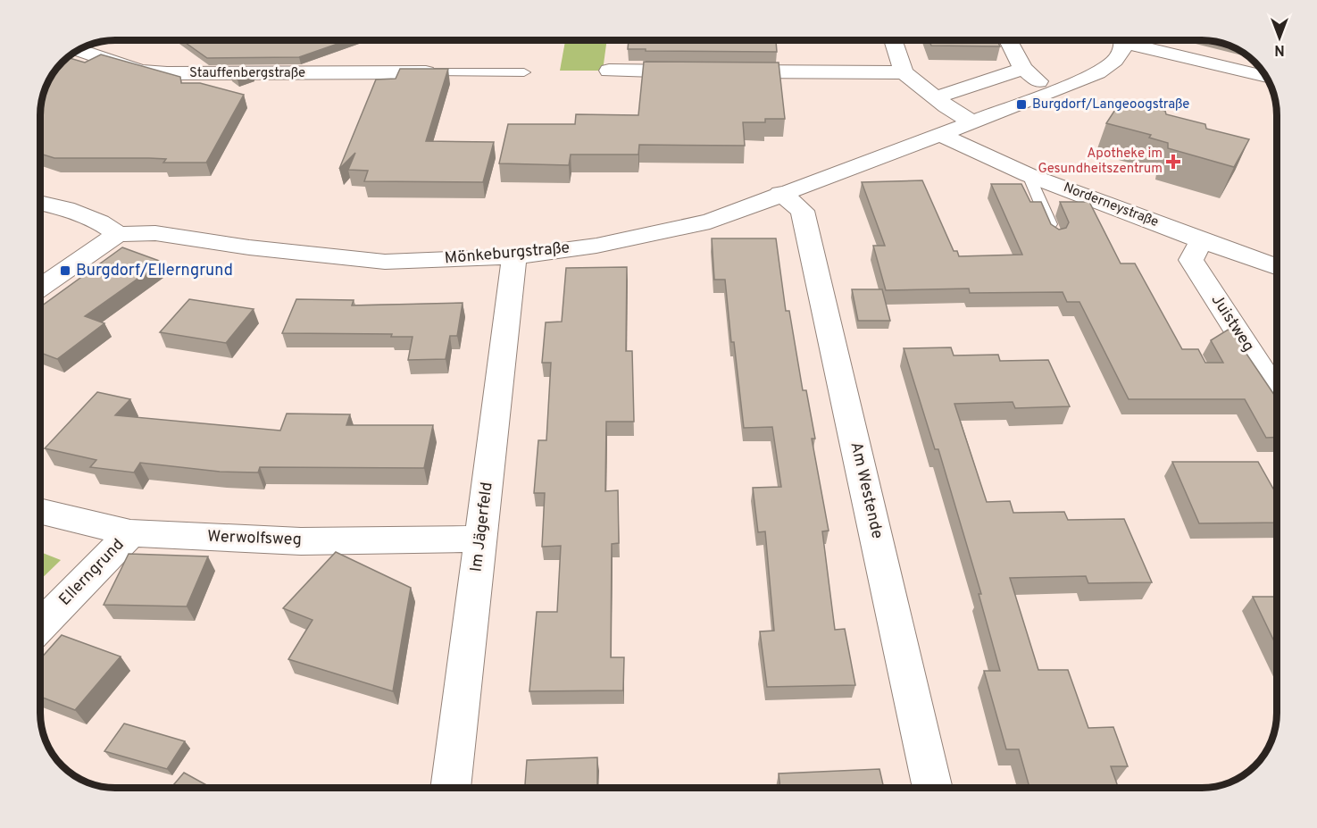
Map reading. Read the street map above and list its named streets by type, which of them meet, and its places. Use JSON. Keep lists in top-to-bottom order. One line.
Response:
{"streets":{"street":["Stauffenbergstraße","Norderneystraße","Mönkeburgstraße","Juistweg","Am Westende","Im Jägerfeld","Werwolfsweg","Ellerngrund"]},"crossings":[["Norderneystraße","Mönkeburgstraße"],["Norderneystraße","Juistweg"],["Mönkeburgstraße","Am Westende"],["Mönkeburgstraße","Im Jägerfeld"],["Im Jägerfeld","Werwolfsweg"],["Werwolfsweg","Ellerngrund"]],"places":{"transit":["Burgdorf/Langeoogstraße","Burgdorf/Ellerngrund"],"health":["Apotheke im Gesundheitszentrum"]},"north":"bottom"}
